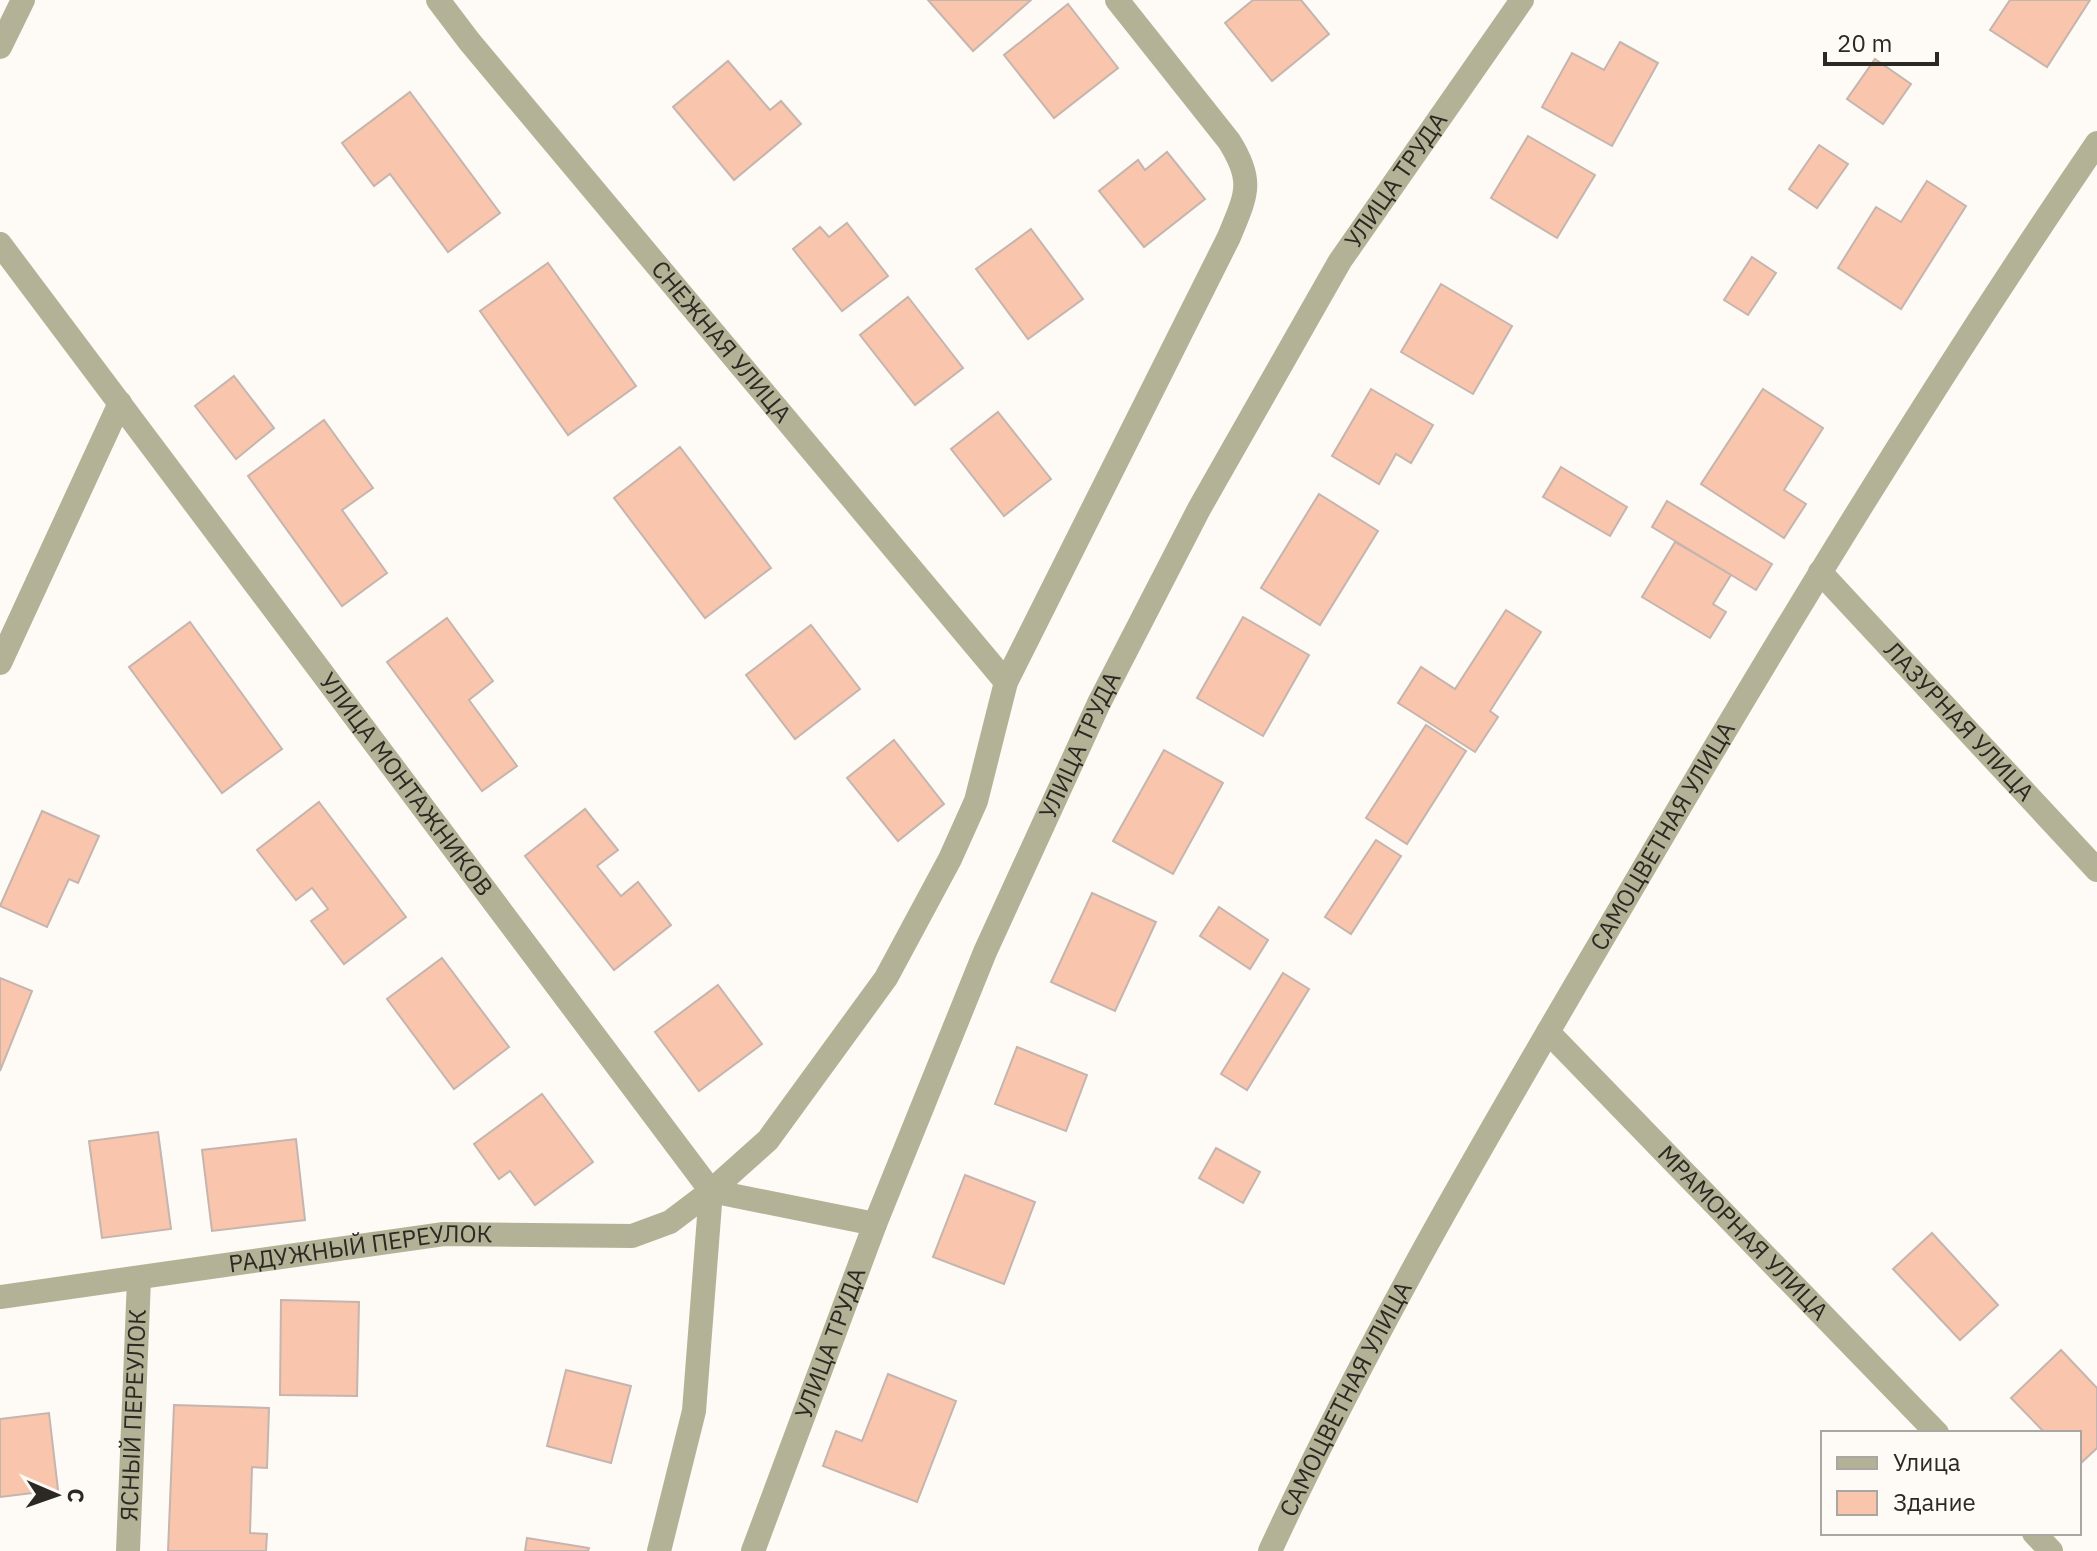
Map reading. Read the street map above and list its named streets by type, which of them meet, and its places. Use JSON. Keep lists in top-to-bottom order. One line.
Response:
{"streets":{"street":["УЛИЦА ТРУДА","СНЕЖНАЯ УЛИЦА","ЛАЗУРНАЯ УЛИЦА","УЛИЦА МОНТАЖНИКОВ","САМОЦВЕТНАЯ УЛИЦА","МРАМОРНАЯ УЛИЦА","РАДУЖНЫЙ ПЕРЕУЛОК","ЯСНЫЙ ПЕРЕУЛОК"]},"crossings":[["ЛАЗУРНАЯ УЛИЦА","САМОЦВЕТНАЯ УЛИЦА"],["УЛИЦА МОНТАЖНИКОВ","РАДУЖНЫЙ ПЕРЕУЛОК"],["САМОЦВЕТНАЯ УЛИЦА","МРАМОРНАЯ УЛИЦА"],["РАДУЖНЫЙ ПЕРЕУЛОК","ЯСНЫЙ ПЕРЕУЛОК"]],"legend":["Улица","Здание"],"scale_bar":"20 m","north":"right"}
